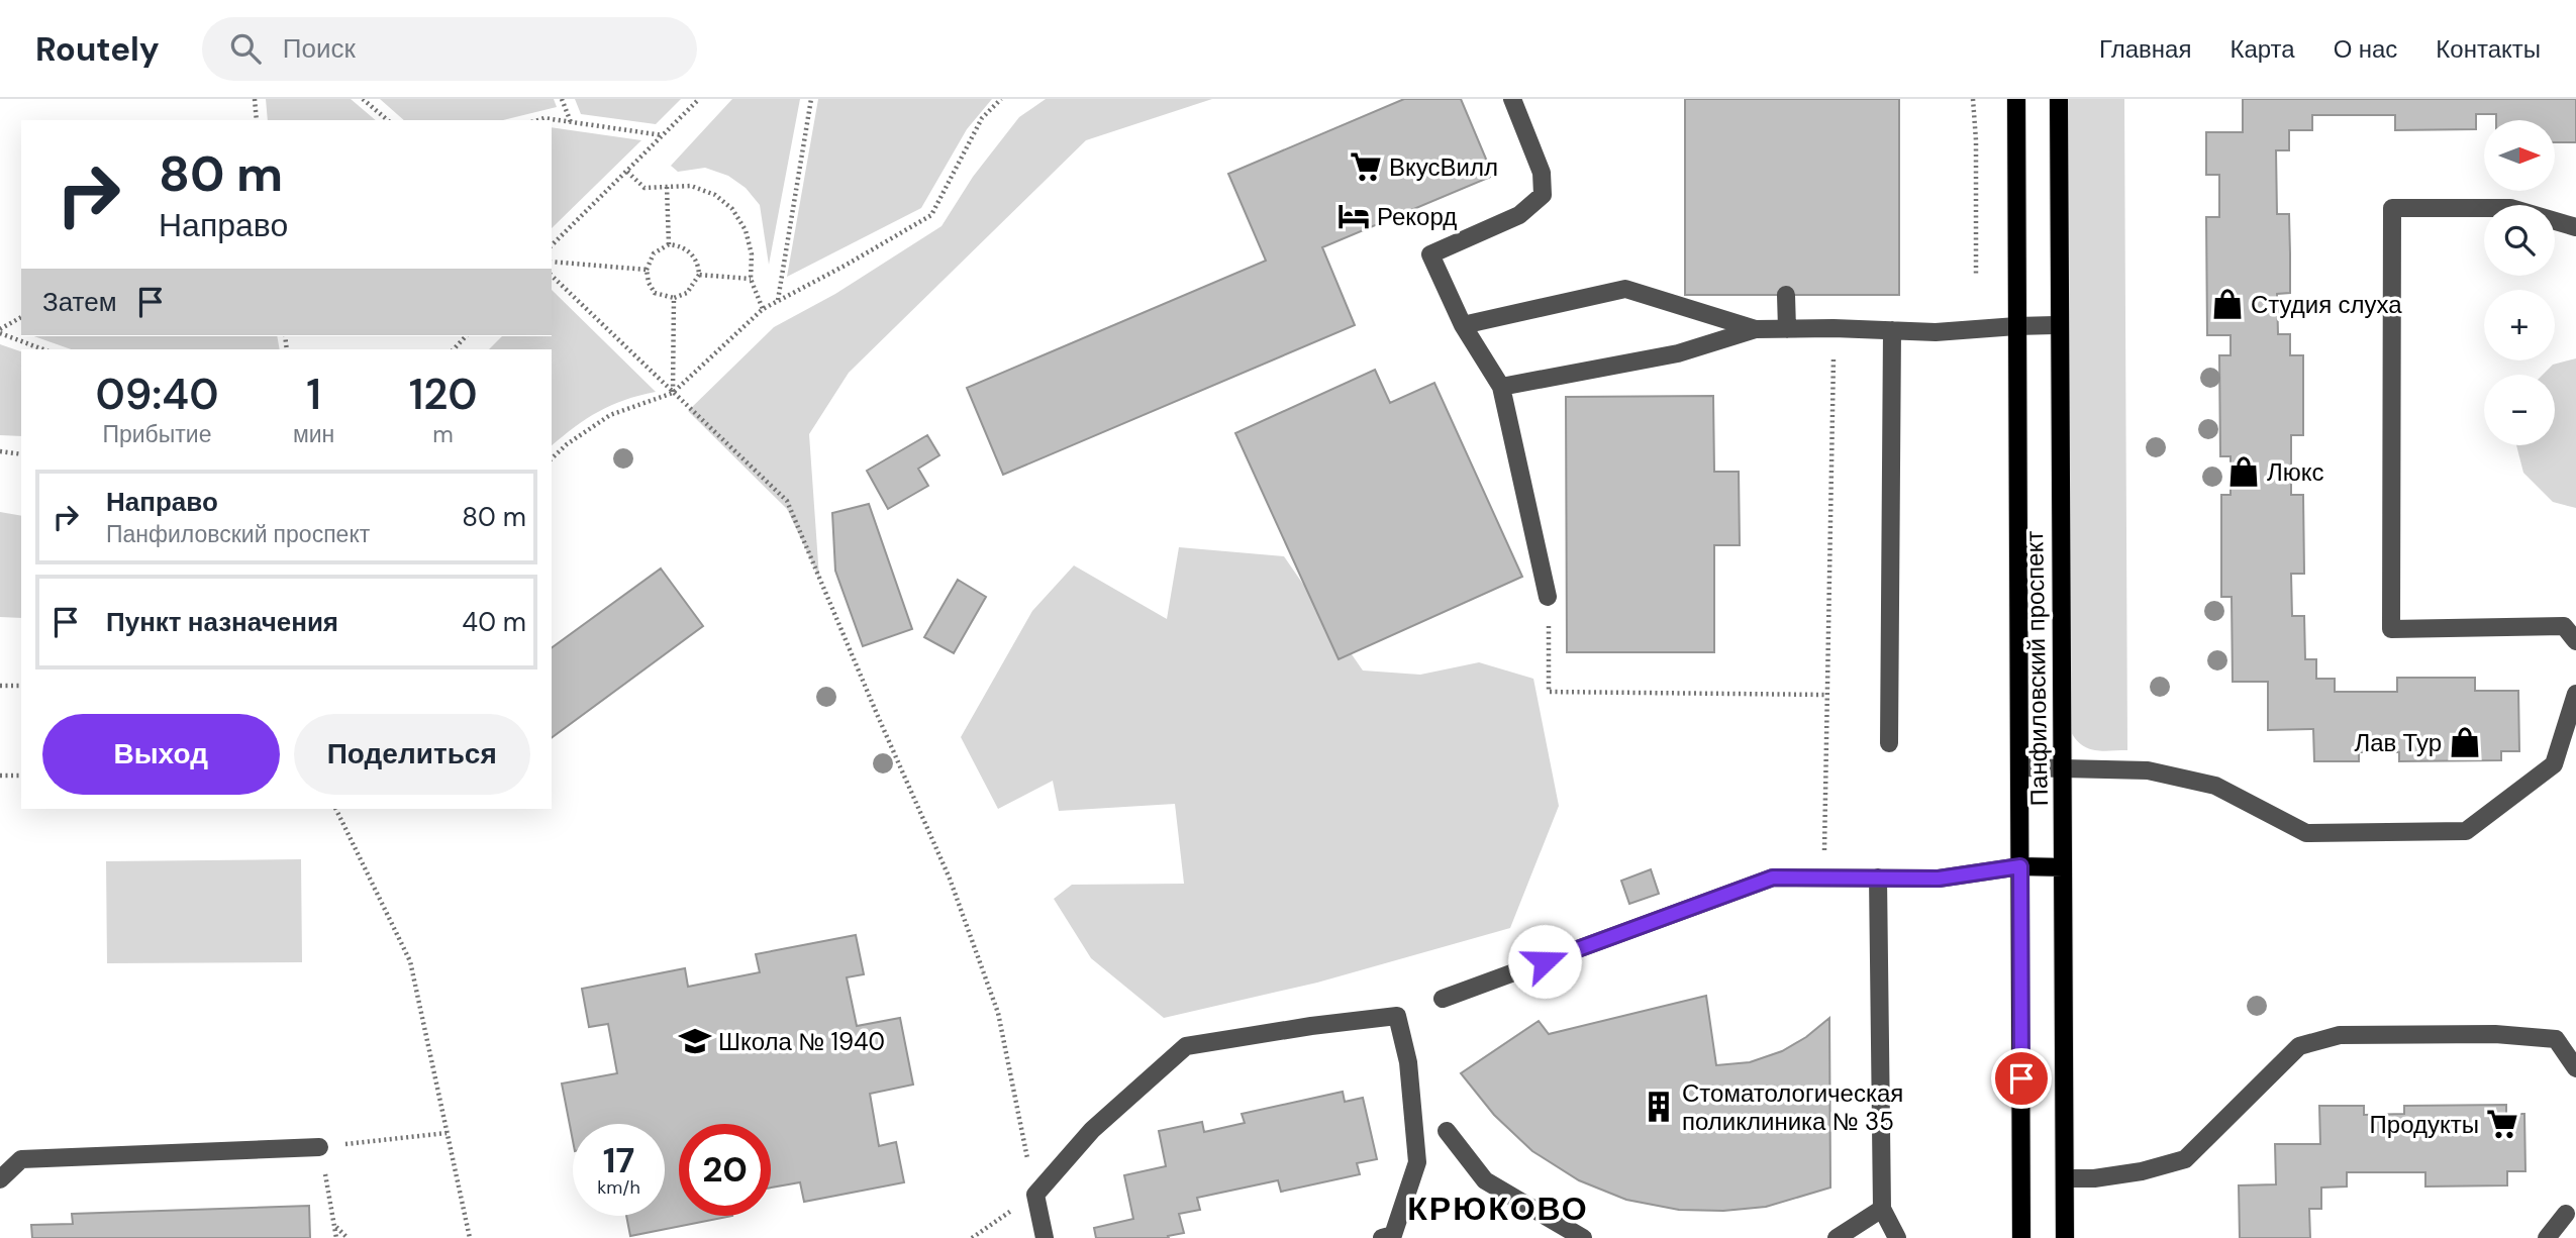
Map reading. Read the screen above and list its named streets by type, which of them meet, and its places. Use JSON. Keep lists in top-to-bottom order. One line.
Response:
{"streets":{"main road":["Панфиловский проспект"]},"districts":["КРЮКОВО"],"places":{"supermarket":["ВкусВилл","Продукты"],"hotel":["Рекорд"],"shop":["Студия слуха","Люкс","Лав Тур"],"school or university":["Школа № 1940"],"building":["Стоматологическая поликлиника № 35"]},"north":"right","page":{"header":"Routely","search":"Поиск","nav":["Главная","Карта","О нас","Контакты"],"map_buttons":["+","−"],"turn":["80 m","Направо"],"then":"Затем","eta":["09:40","Прибытие","1","мин","120","m"],"list":[{"name":"Направо","note":"Панфиловский проспект","value":"80 m"},{"name":"Пункт назначения","value":"40 m"}],"buttons":["Выход","Поделиться"],"speed":"17 km/h","limit":"20"}}
